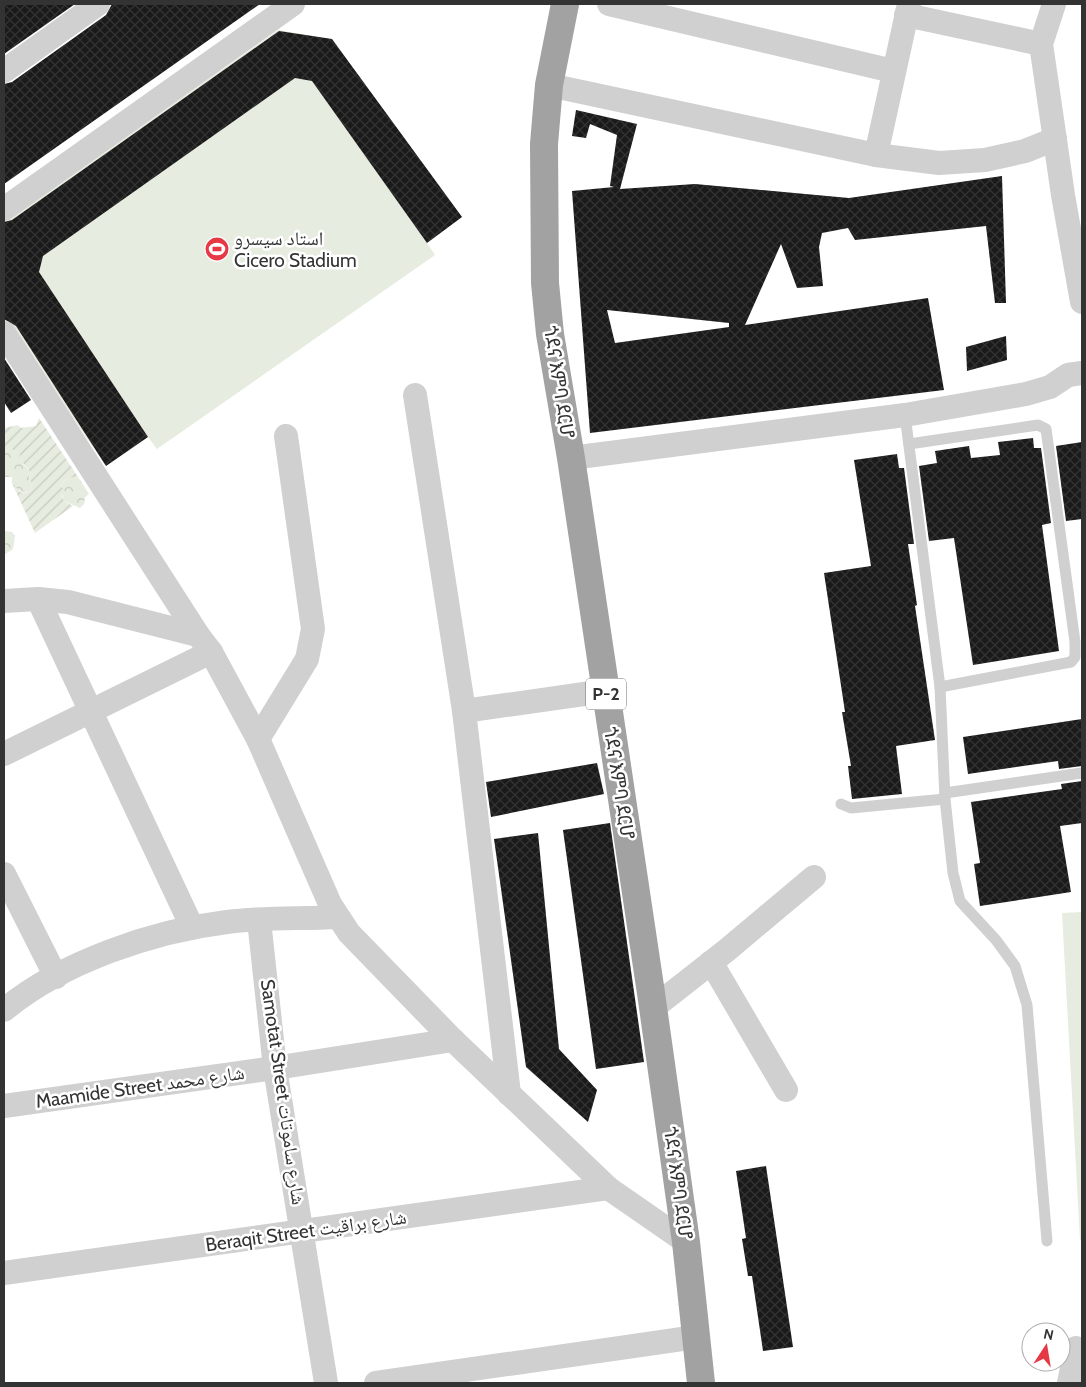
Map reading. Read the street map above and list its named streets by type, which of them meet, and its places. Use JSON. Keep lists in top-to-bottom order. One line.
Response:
{"streets":{"highway":["ጎደና እምባ ደርሆ","P-2"],"street":["Maamide Street شارع محمد","Samotat Street شارع ساموتات","Beraqit Street شارع براقيت"]},"crossings":[["Maamide Street شارع محمد","Samotat Street شارع ساموتات"],["Samotat Street شارع ساموتات","Beraqit Street شارع براقيت"]],"places":{"sports":["استاد سيسرو Cicero Stadium"]},"north":"top"}
